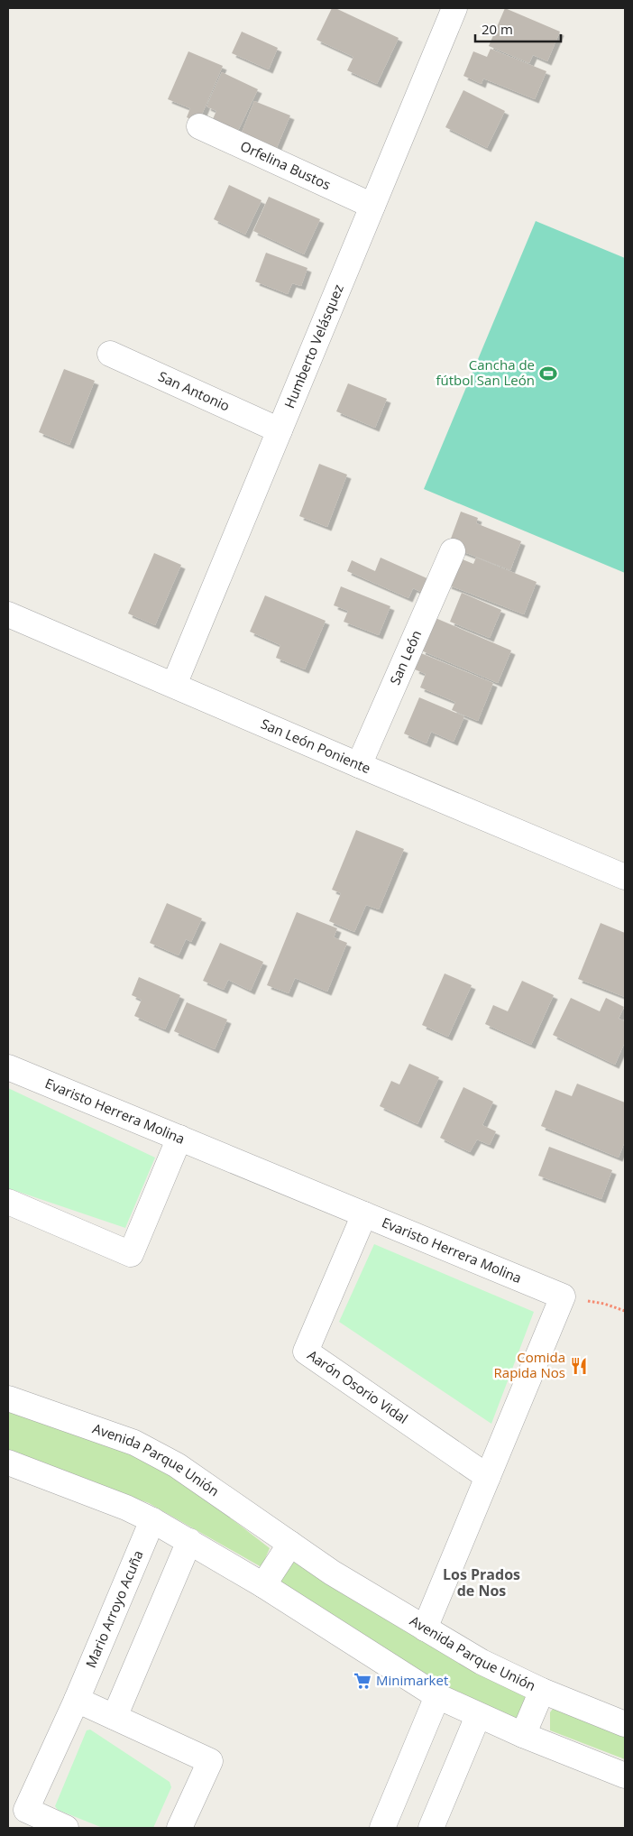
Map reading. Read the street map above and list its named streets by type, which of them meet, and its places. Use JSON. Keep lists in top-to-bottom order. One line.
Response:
{"streets":{"street":["Orfelina Bustos","Humberto Velásquez","San Antonio","San León","San León Poniente","Evaristo Herrera Molina","Aarón Osorio Vidal","Avenida Parque Unión","Mario Arroyo Acuña"]},"crossings":[["Orfelina Bustos","Humberto Velásquez"],["Humberto Velásquez","San Antonio"],["Humberto Velásquez","San León Poniente"],["San León","San León Poniente"],["Evaristo Herrera Molina","Aarón Osorio Vidal"]],"districts":["Los Prados de Nos"],"places":{"sports":["Cancha de fútbol San León"],"restaurant":["Comida Rapida Nos"],"supermarket":["Minimarket"]},"scale_bar":"20 m"}
